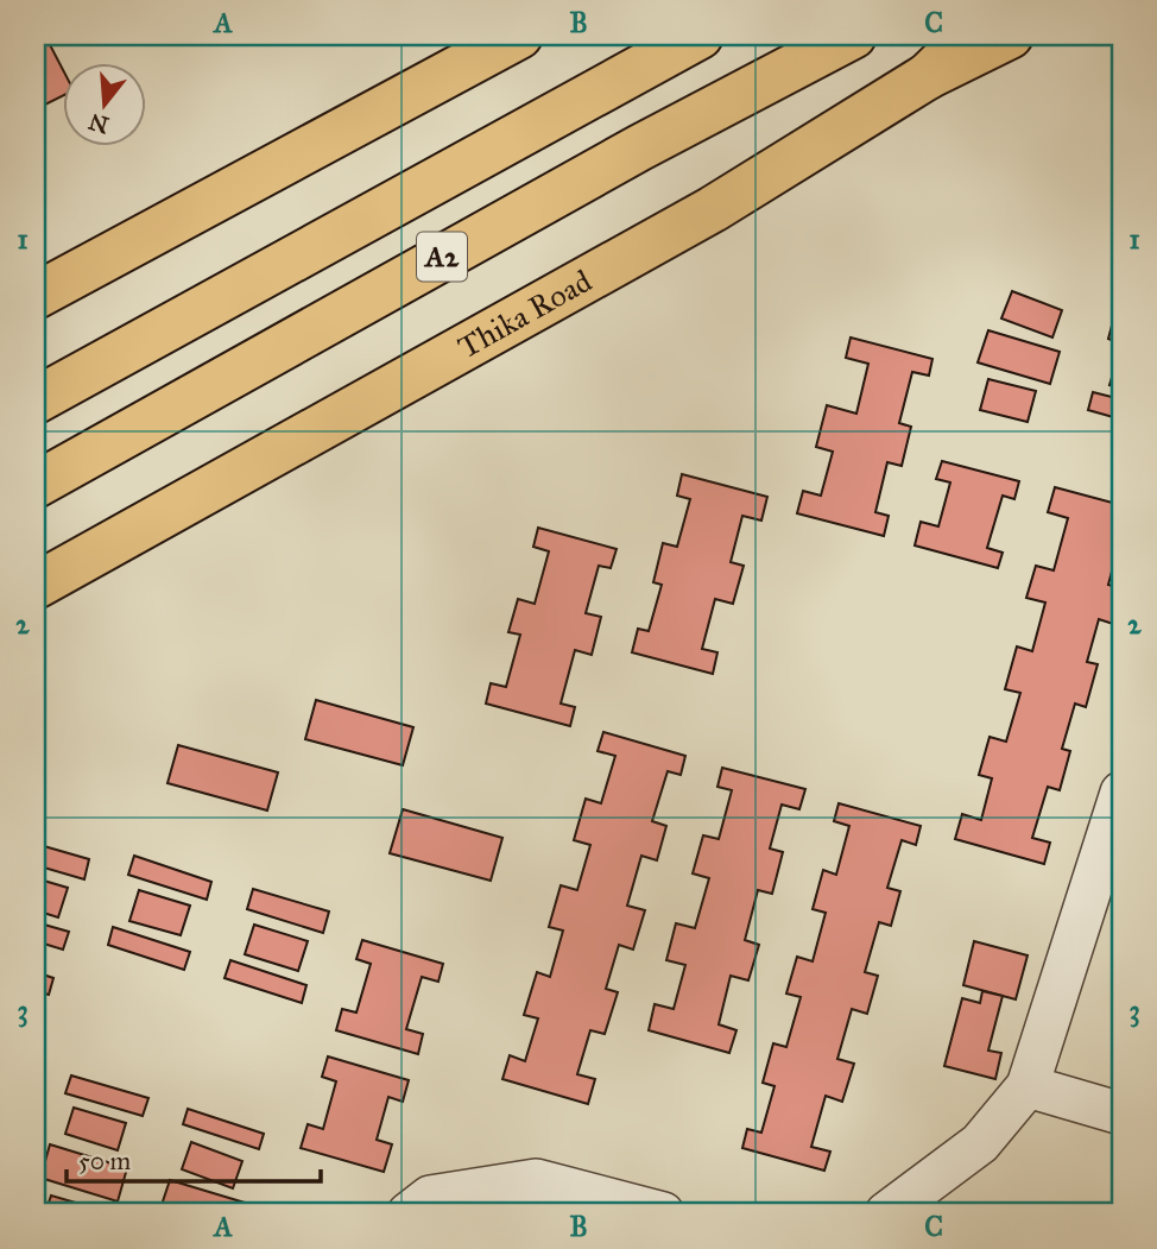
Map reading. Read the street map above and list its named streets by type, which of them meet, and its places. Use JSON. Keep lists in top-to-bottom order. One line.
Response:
{"streets":{"main road":["A2","Thika Road"]},"scale_bar":"50 m","north":"bottom","grid":{"columns":["A","B","C"],"rows":["1","2","3"]}}
